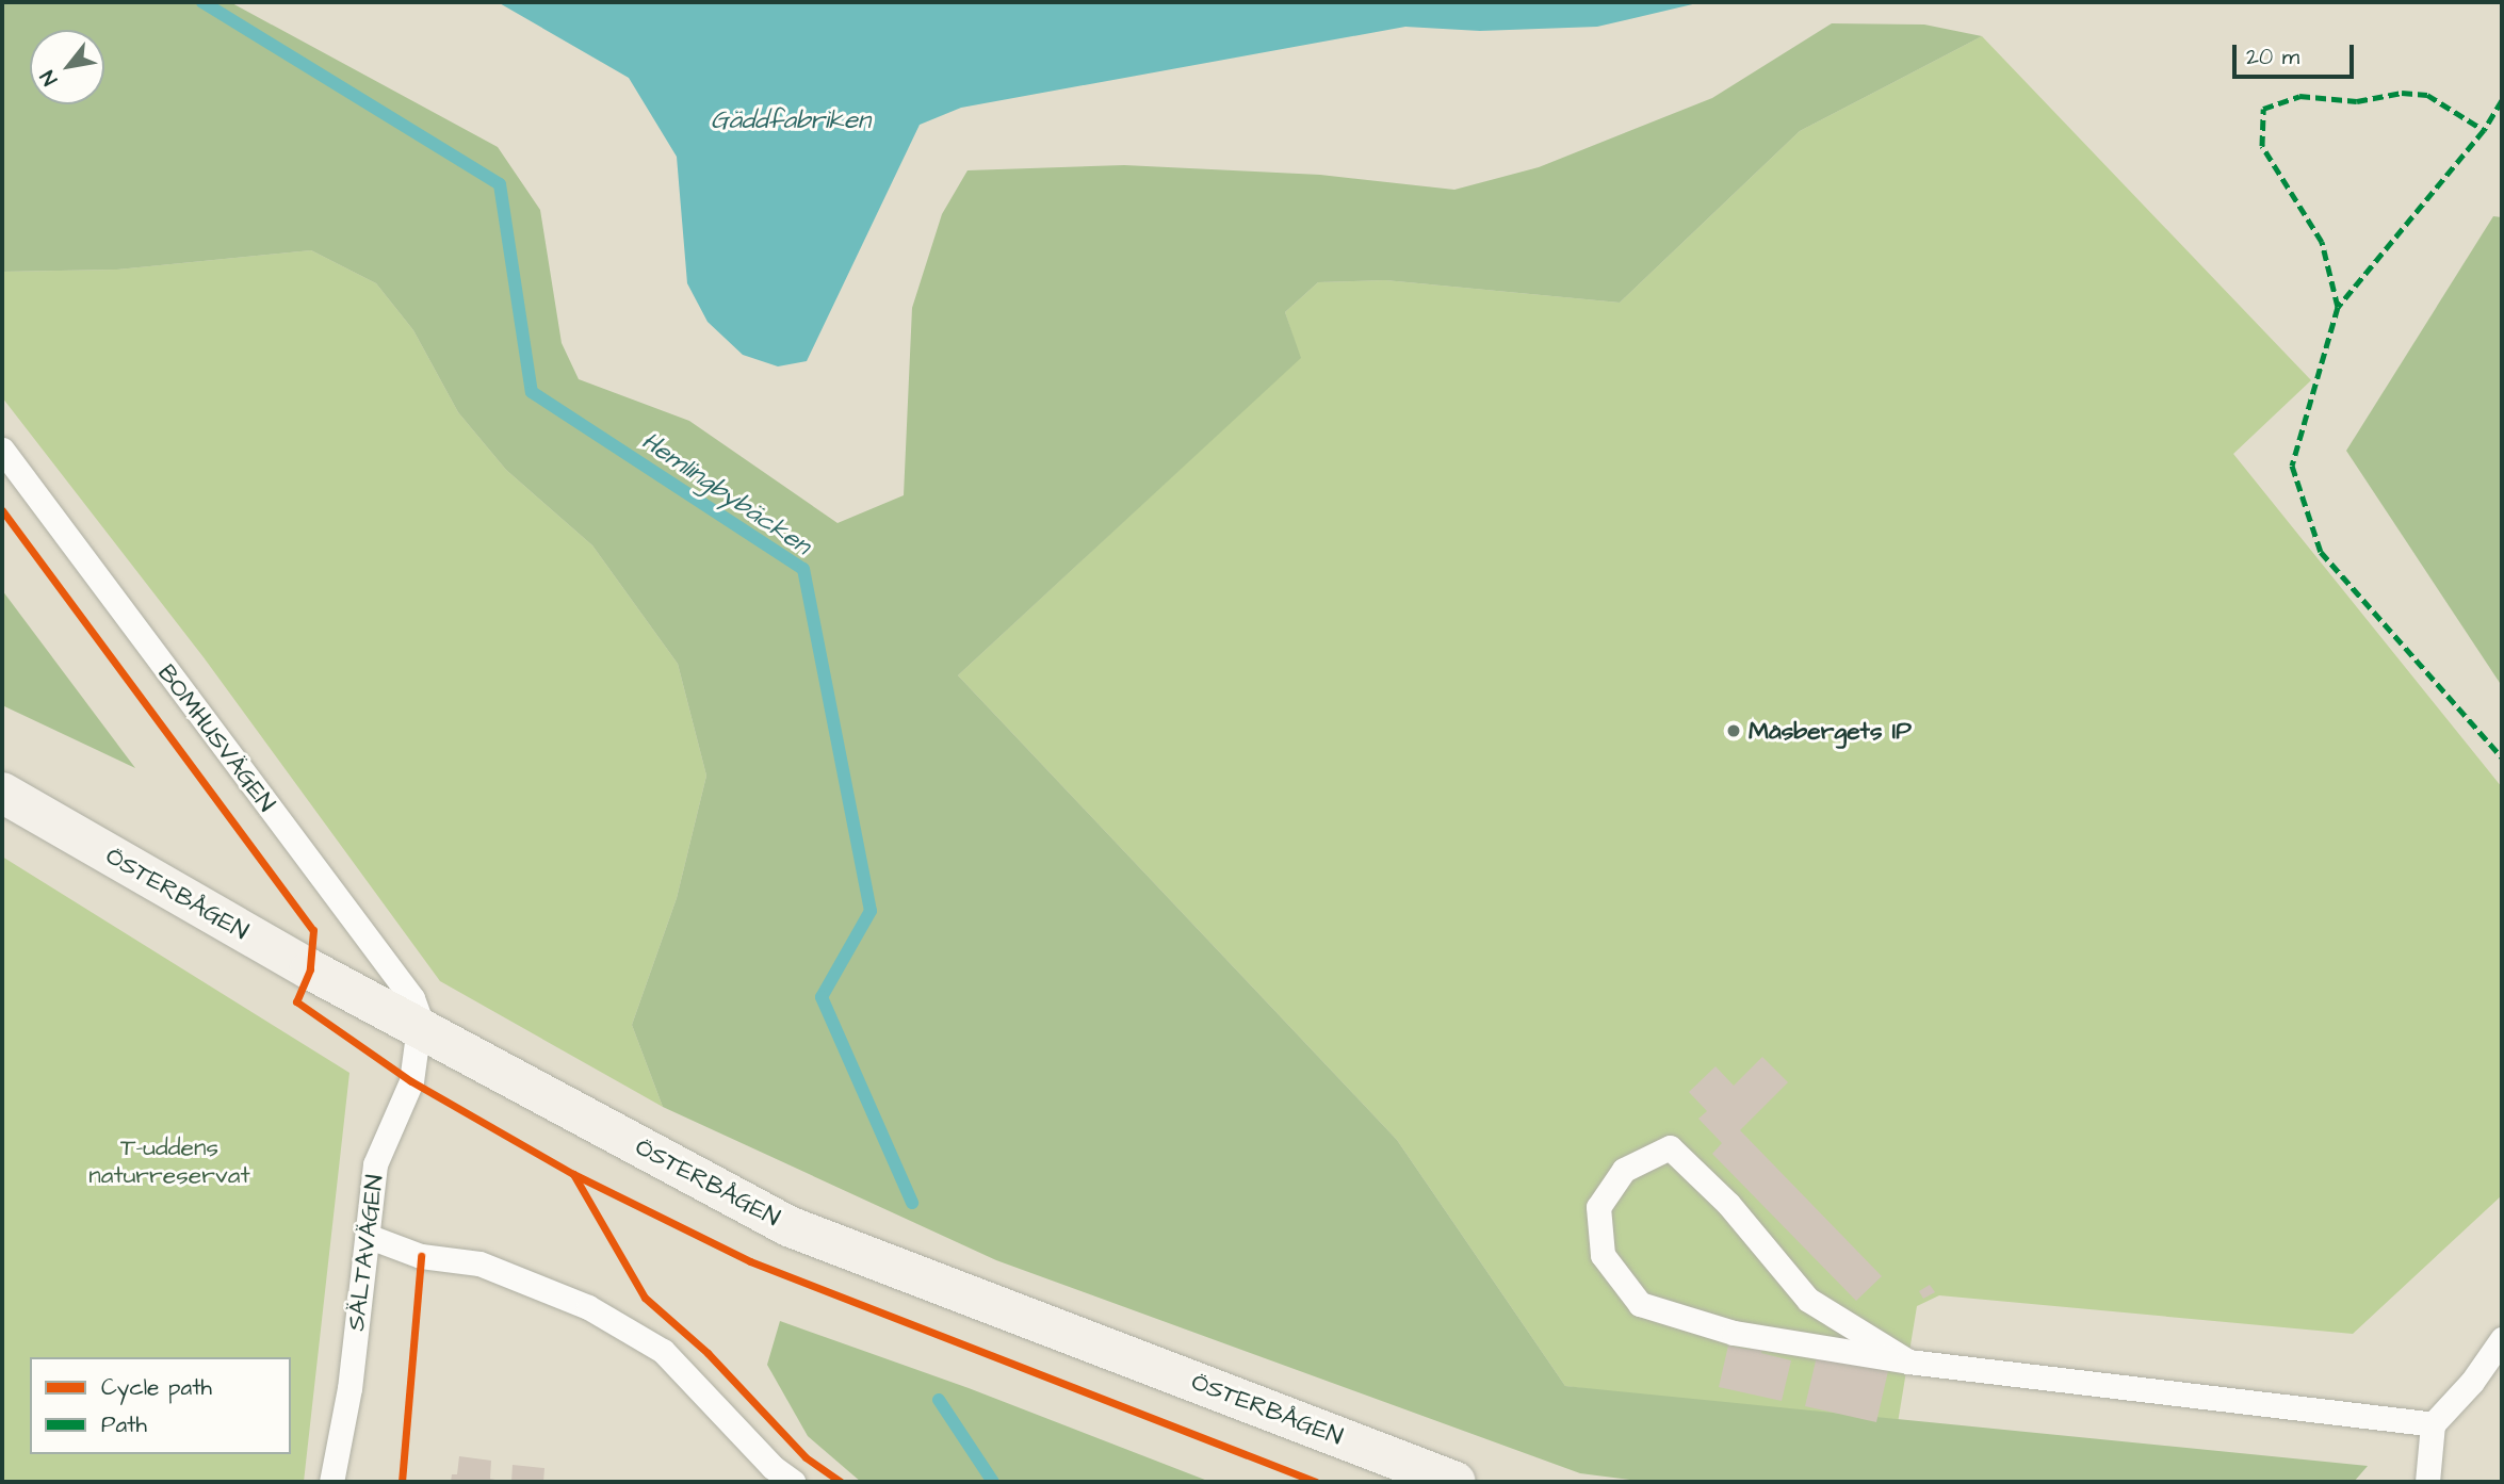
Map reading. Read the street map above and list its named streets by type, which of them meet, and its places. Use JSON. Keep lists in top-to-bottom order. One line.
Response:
{"streets":{"main road":["ÖSTERBÅGEN"],"lane":["BOMHUSVÄGEN","SÄLTAVÄGEN"]},"crossings":[["BOMHUSVÄGEN","ÖSTERBÅGEN"],["BOMHUSVÄGEN","SÄLTAVÄGEN"],["ÖSTERBÅGEN","SÄLTAVÄGEN"]],"water":["Gäddfabriken","Hemlingbybäcken"],"parks":["T-uddens naturreservat"],"places":["Måsbergets IP"],"legend":["Cycle path","Path"],"scale_bar":"20 m","north":"bottom left"}
